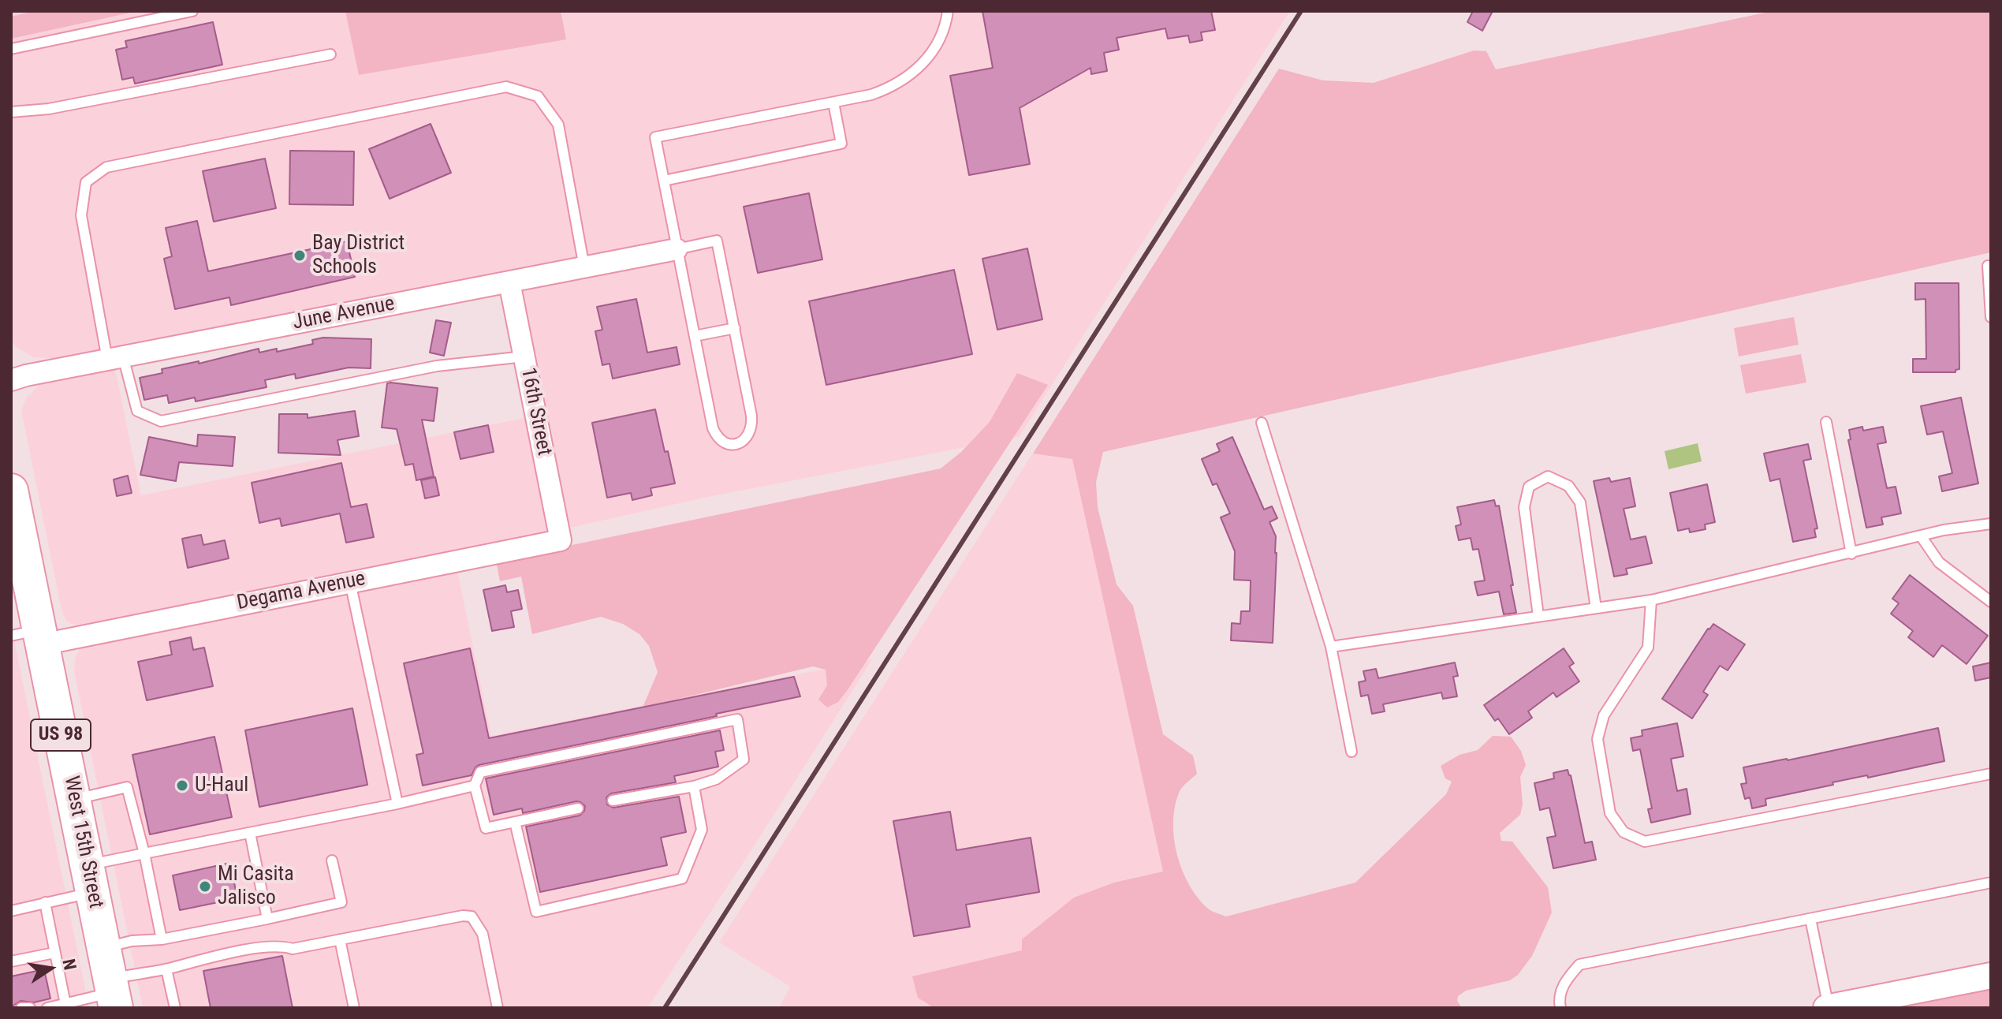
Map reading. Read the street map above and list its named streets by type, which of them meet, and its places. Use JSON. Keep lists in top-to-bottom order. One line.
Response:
{"streets":{"highway":["US 98","West 15th Street"],"street":["June Avenue","16th Street","Degama Avenue"]},"crossings":[["June Avenue","16th Street"],["16th Street","Degama Avenue"],["Degama Avenue","West 15th Street"]],"places":["Bay District Schools","U-Haul","Mi Casita Jalisco"],"north":"right"}
